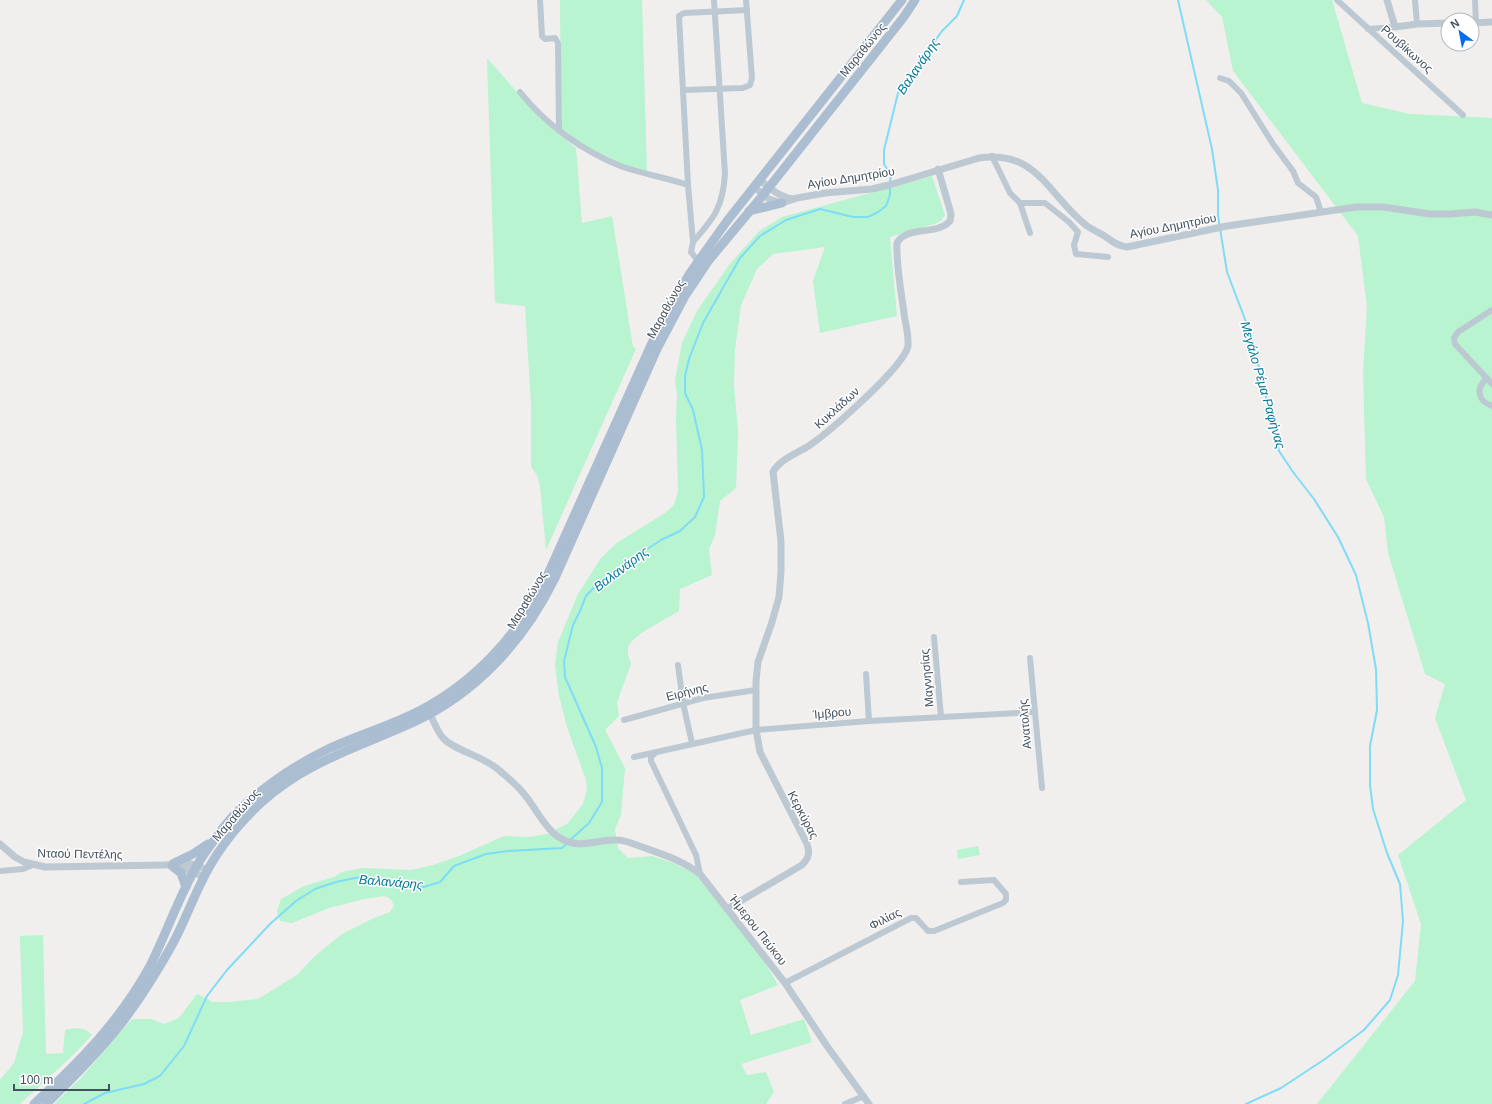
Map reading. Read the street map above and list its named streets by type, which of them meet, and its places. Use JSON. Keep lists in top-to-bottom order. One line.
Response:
{"streets":{"main road":["Μαραθώνος"],"street":["Ρουβίκωνος","Αγίου Δημητρίου","Κυκλάδων","Μαγνησίας","Ειρήνης","Ίμβρου","Ανατολής","Κερκύρας","Νταού Πεντέλης","Φιλίας","Ήμερου Πεύκου"]},"crossings":[["Μαραθώνος","Αγίου Δημητρίου"],["Μαραθώνος","Νταού Πεντέλης"],["Μαραθώνος","Ήμερου Πεύκου"],["Αγίου Δημητρίου","Κυκλάδων"],["Κυκλάδων","Ειρήνης"],["Κυκλάδων","Κερκύρας"],["Μαγνησίας","Ίμβρου"],["Ειρήνης","Κερκύρας"],["Ίμβρου","Ανατολής"],["Ίμβρου","Κερκύρας"],["Κερκύρας","Ήμερου Πεύκου"],["Φιλίας","Ήμερου Πεύκου"]],"water":["Βαλανάρης","Μεγάλο Ρέμα Ραφήνας"],"scale_bar":"100 m","north":"top left"}
